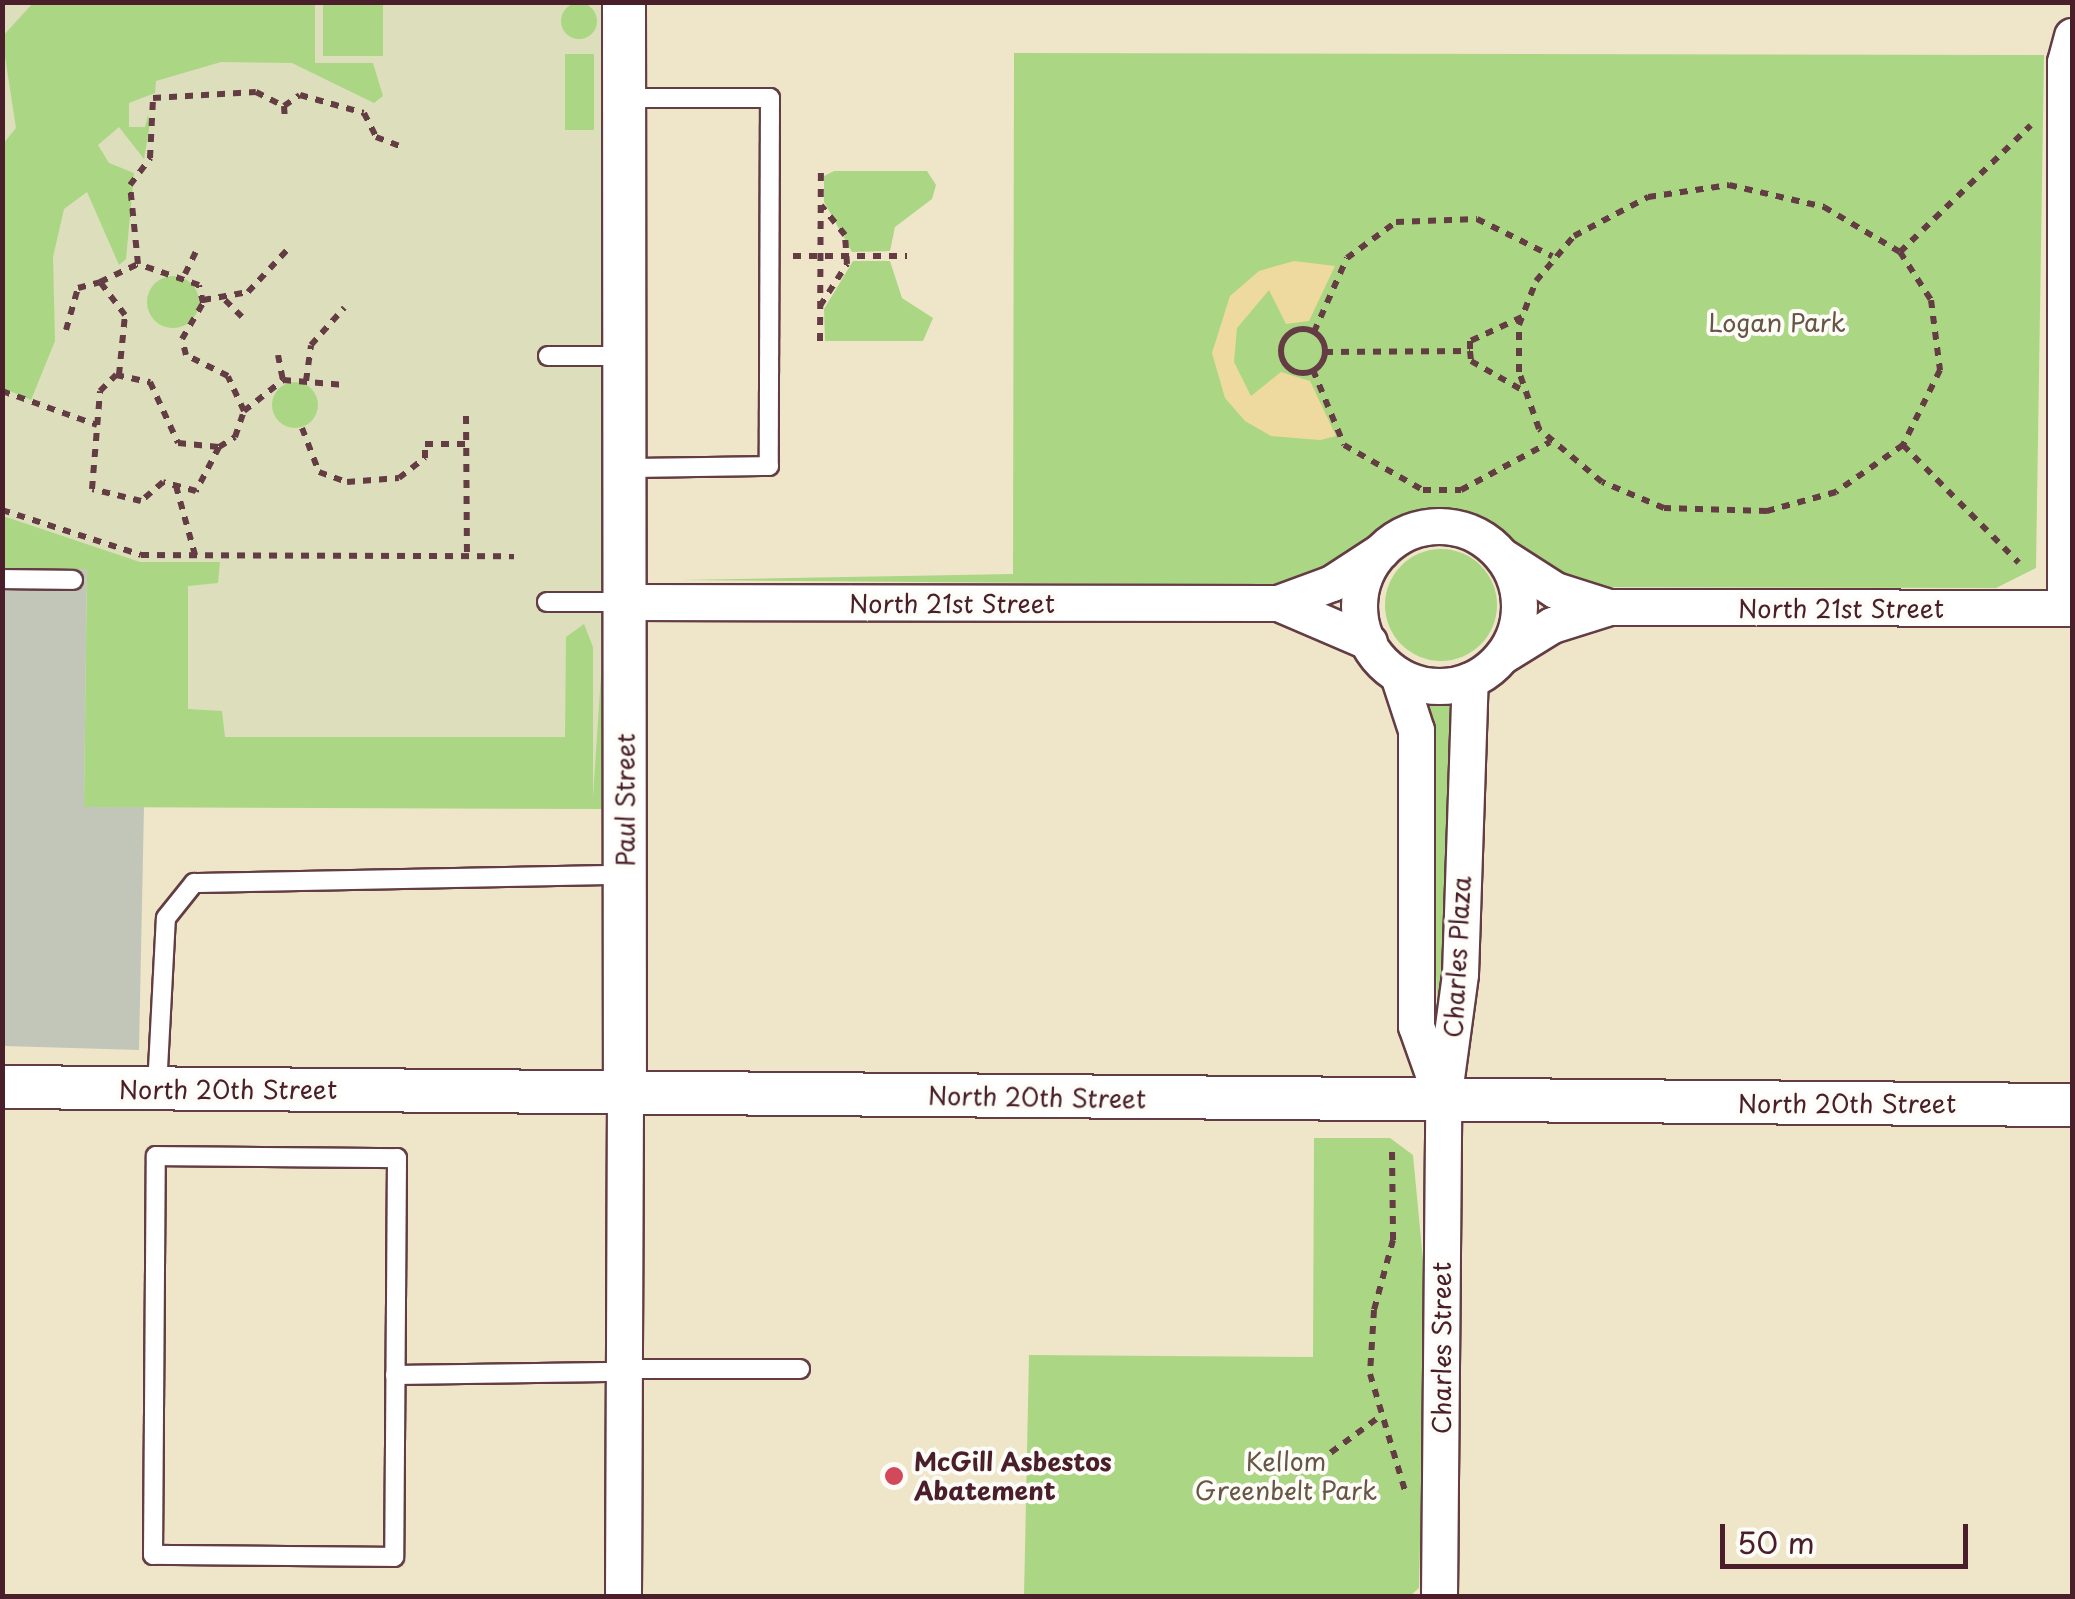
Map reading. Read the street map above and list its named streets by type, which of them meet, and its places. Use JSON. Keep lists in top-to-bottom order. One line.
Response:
{"streets":{"street":["North 21st Street","Paul Street","Charles Plaza","North 20th Street","Charles Street"]},"crossings":[["North 21st Street","Paul Street"],["Paul Street","North 20th Street"],["Charles Plaza","North 20th Street"],["Charles Plaza","Charles Street"],["North 20th Street","Charles Street"]],"parks":["Logan Park","Kellom Greenbelt Park"],"places":["McGill Asbestos Abatement"],"scale_bar":"50 m"}
